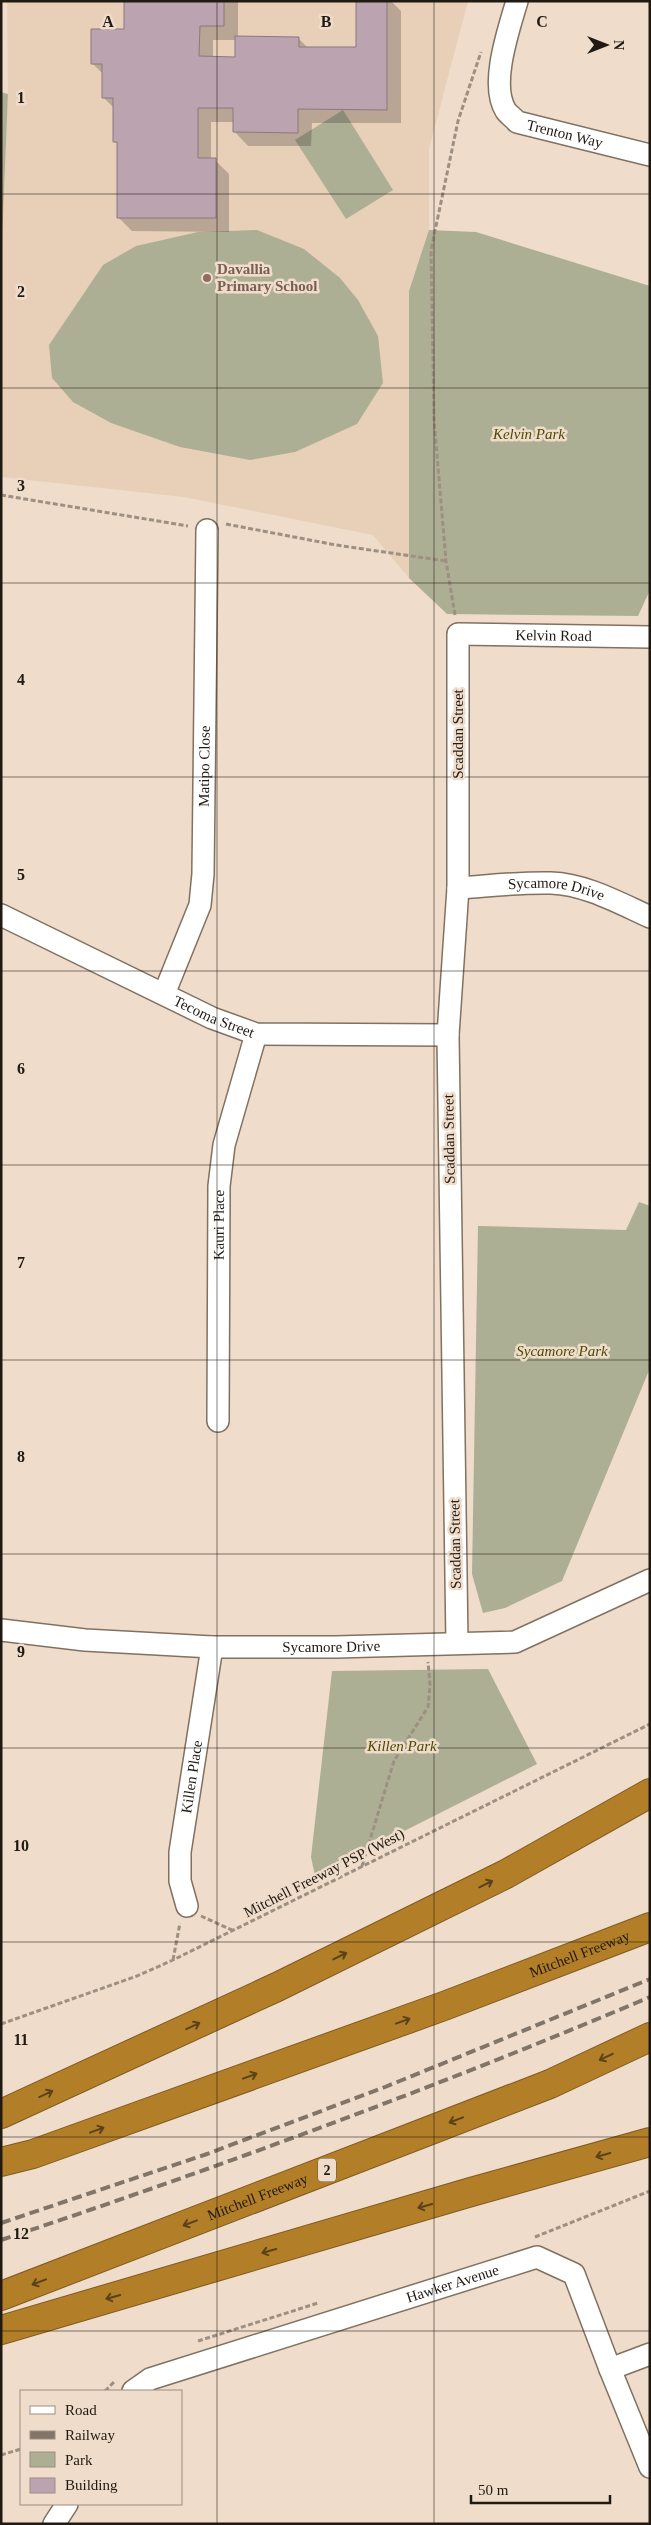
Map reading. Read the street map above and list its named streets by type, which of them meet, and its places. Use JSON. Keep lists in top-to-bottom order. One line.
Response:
{"streets":{"highway":["Mitchell Freeway","2"],"street":["Trenton Way","Kelvin Road","Scaddan Street","Matipo Close","Sycamore Drive","Tecoma Street","Kauri Place","Killen Place","Hawker Avenue"],"path":["Mitchell Freeway PSP (West)"]},"crossings":[["Kelvin Road","Scaddan Street"],["Scaddan Street","Sycamore Drive"],["Scaddan Street","Tecoma Street"],["Matipo Close","Tecoma Street"],["Sycamore Drive","Killen Place"],["Tecoma Street","Kauri Place"]],"parks":["Kelvin Park","Sycamore Park","Killen Park"],"places":["Davallia Primary School"],"legend":["Road","Railway","Park","Building"],"scale_bar":"50 m","north":"right","grid":{"columns":["A","B","C"],"rows":["1","2","3","4","5","6","7","8","9","10","11","12"]}}
